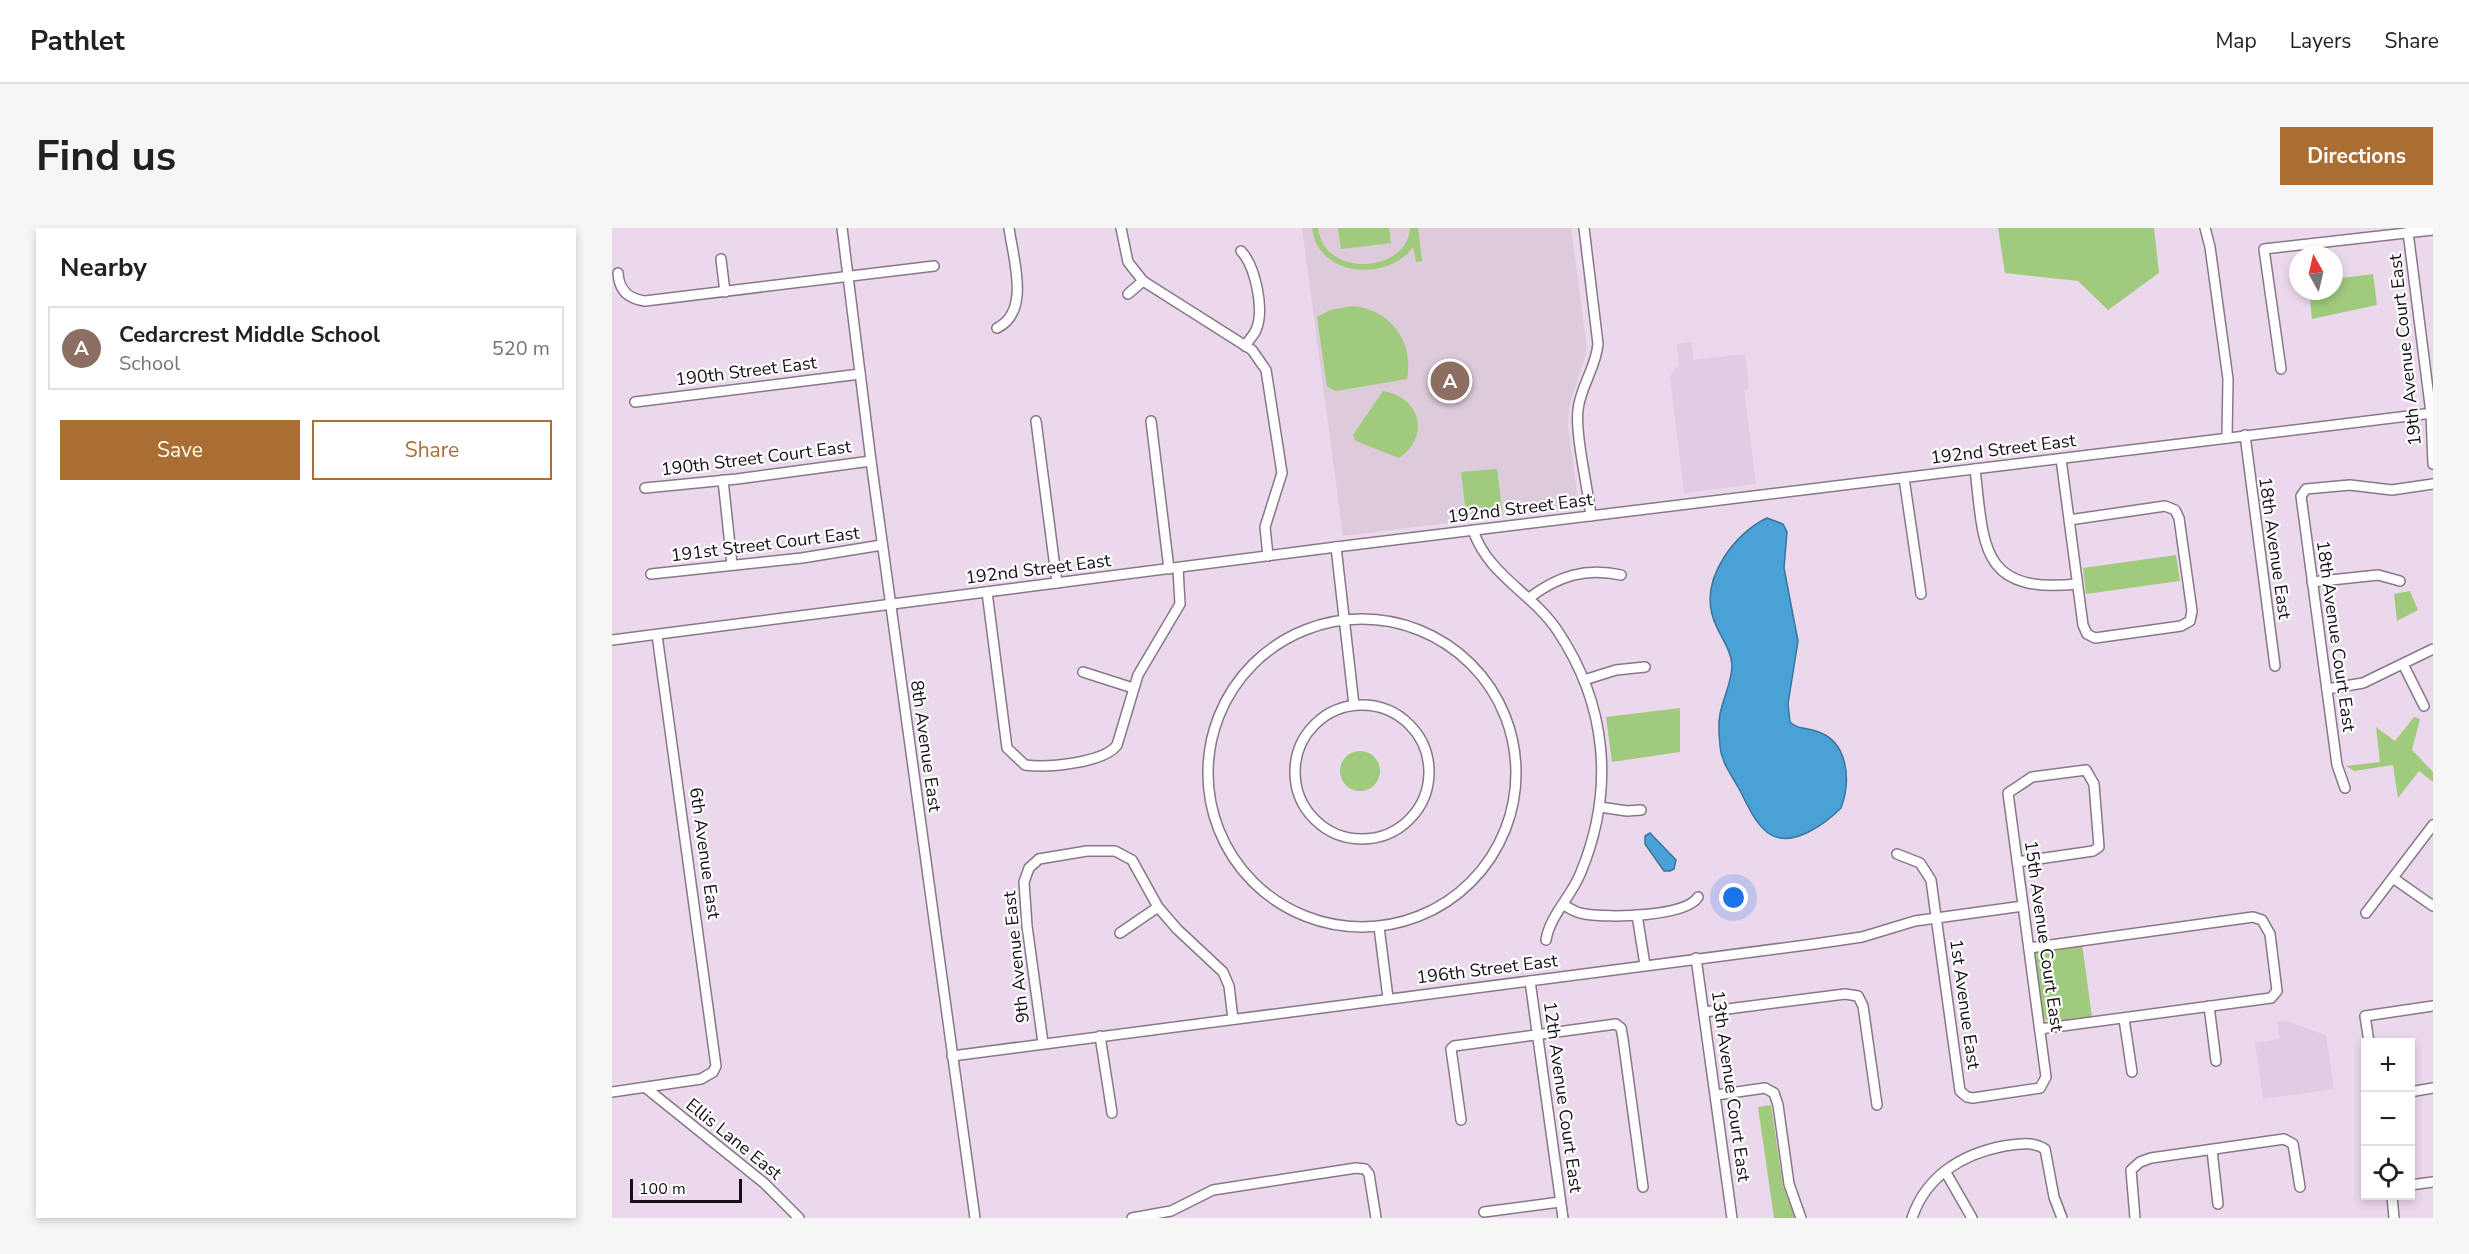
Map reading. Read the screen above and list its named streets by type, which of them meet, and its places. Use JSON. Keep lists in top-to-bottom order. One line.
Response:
{"streets":{"street":["19th Avenue Court East","190th Street East","192nd Street East","190th Street Court East","191st Street Court East","18th Avenue East","18th Avenue Court East","8th Avenue East","6th Avenue East","15th Avenue Court East","9th Avenue East","196th Street East","1st Avenue East","13th Avenue Court East","12th Avenue Court East","Ellis Lane East"]},"crossings":[["19th Avenue Court East","192nd Street East"],["190th Street East","8th Avenue East"],["192nd Street East","18th Avenue East"],["192nd Street East","8th Avenue East"],["192nd Street East","6th Avenue East"],["190th Street Court East","8th Avenue East"],["191st Street Court East","8th Avenue East"],["8th Avenue East","196th Street East"],["6th Avenue East","Ellis Lane East"],["15th Avenue Court East","196th Street East"],["15th Avenue Court East","1st Avenue East"],["9th Avenue East","196th Street East"],["196th Street East","1st Avenue East"],["196th Street East","13th Avenue Court East"],["196th Street East","12th Avenue Court East"]],"scale_bar":"100 m","north":"top","page":{"header":"Pathlet","nav":["Map","Layers","Share"],"buttons":["Directions",["Save","Share"]],"title":"Find us","heading":"Nearby","list":[{"mark":"A","name":"Cedarcrest Middle School","note":"School","value":"520 m"}],"pins":"A","map_buttons":["+","−"],"scale":"100 m"}}
